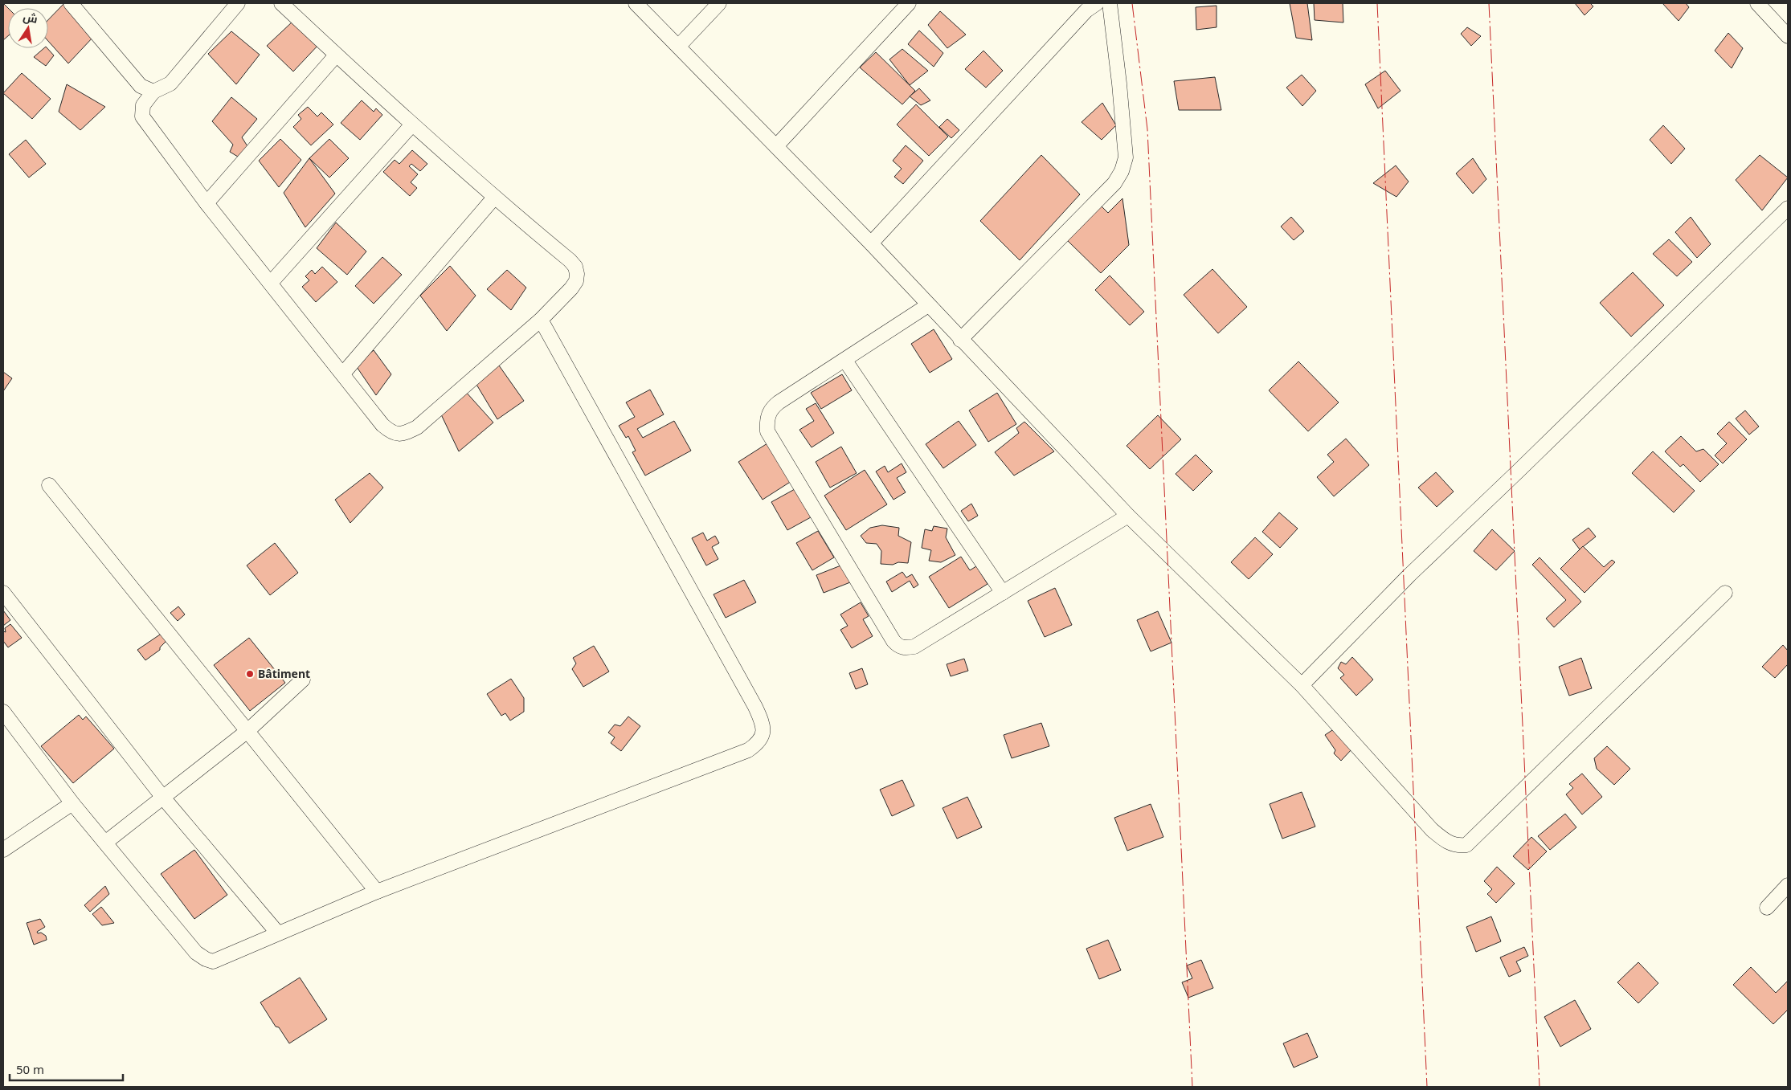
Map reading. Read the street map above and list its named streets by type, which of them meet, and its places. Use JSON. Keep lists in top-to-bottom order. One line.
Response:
{"places":["Bâtiment"],"scale_bar":"50 m","north":"top"}
